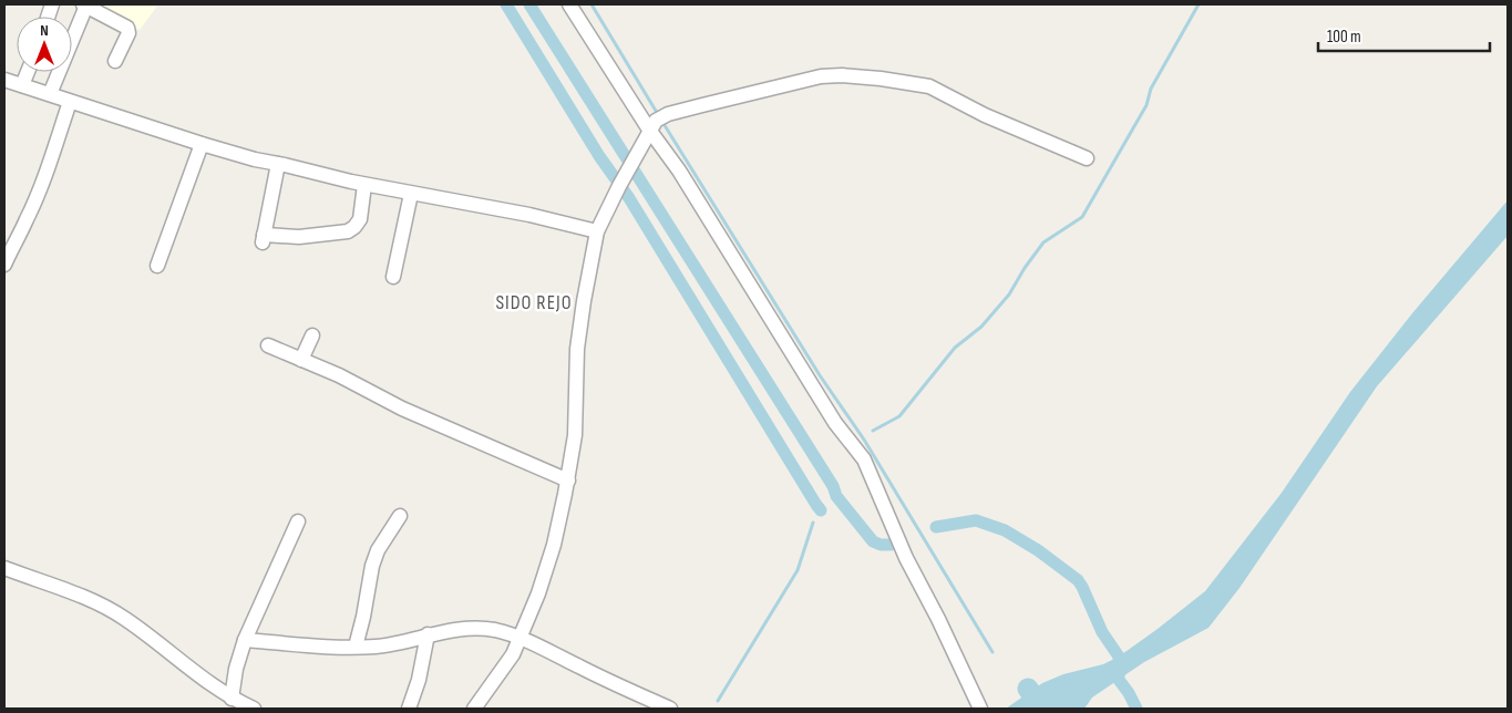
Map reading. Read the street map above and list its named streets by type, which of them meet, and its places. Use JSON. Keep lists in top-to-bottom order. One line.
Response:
{"districts":["SIDO REJO"],"scale_bar":"100 m","north":"top"}
